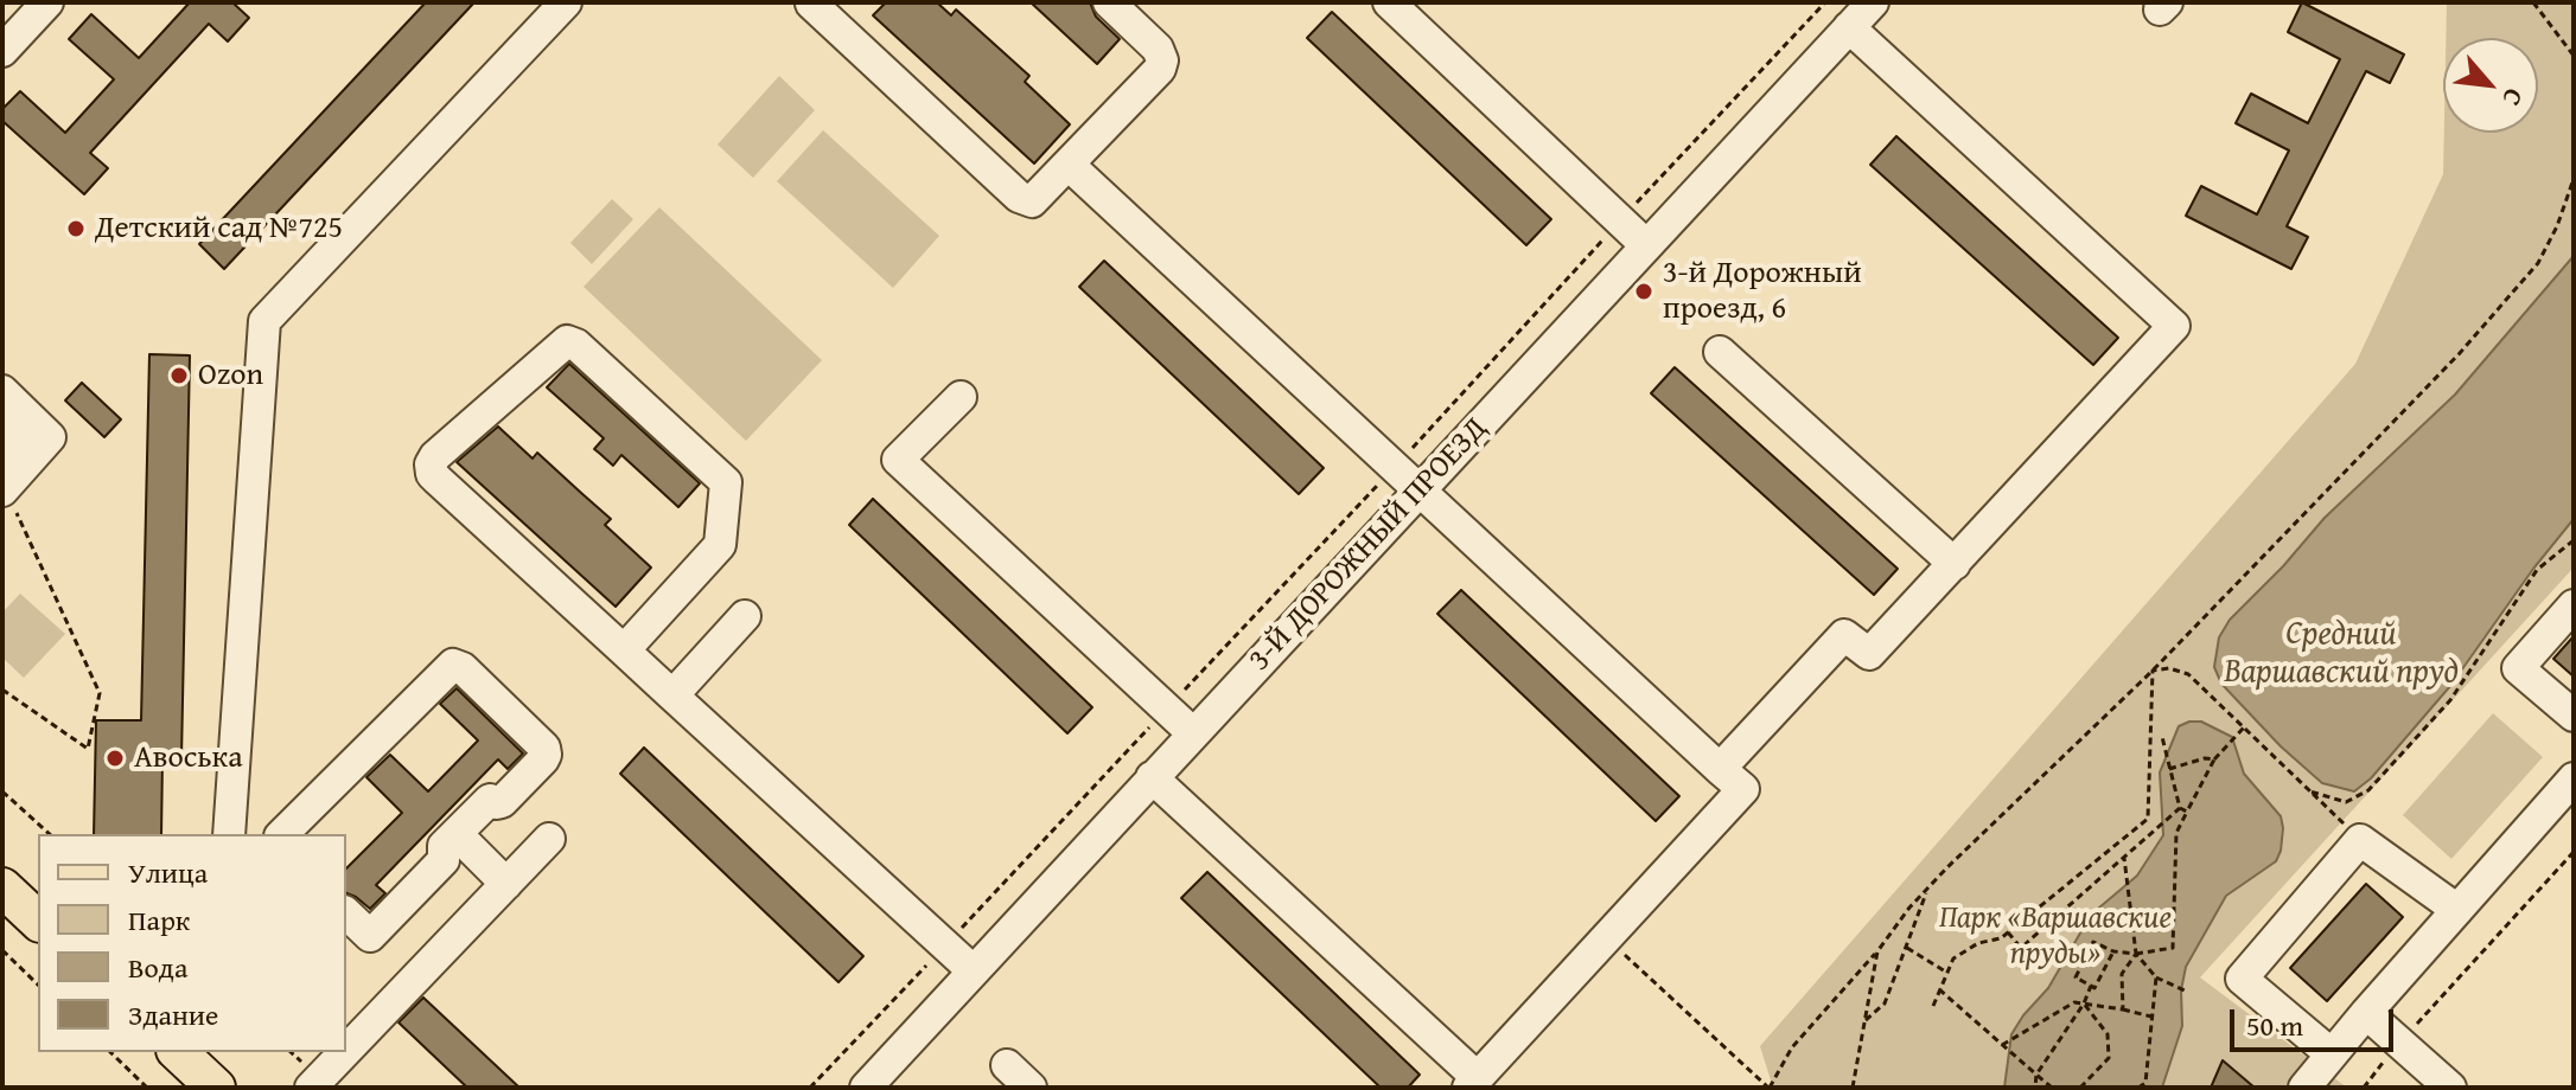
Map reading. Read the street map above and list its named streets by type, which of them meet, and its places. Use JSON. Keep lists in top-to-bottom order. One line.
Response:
{"streets":{"street":["3-Й ДОРОЖНЫЙ ПРОЕЗД"]},"water":["Средний Варшавский пруд"],"parks":["Парк «Варшавские пруды»"],"places":["Детский сад №725","3-й Дорожный проезд, 6","Ozon","Авоська"],"legend":["Улица","Парк","Вода","Здание"],"scale_bar":"50 m","north":"bottom right"}
